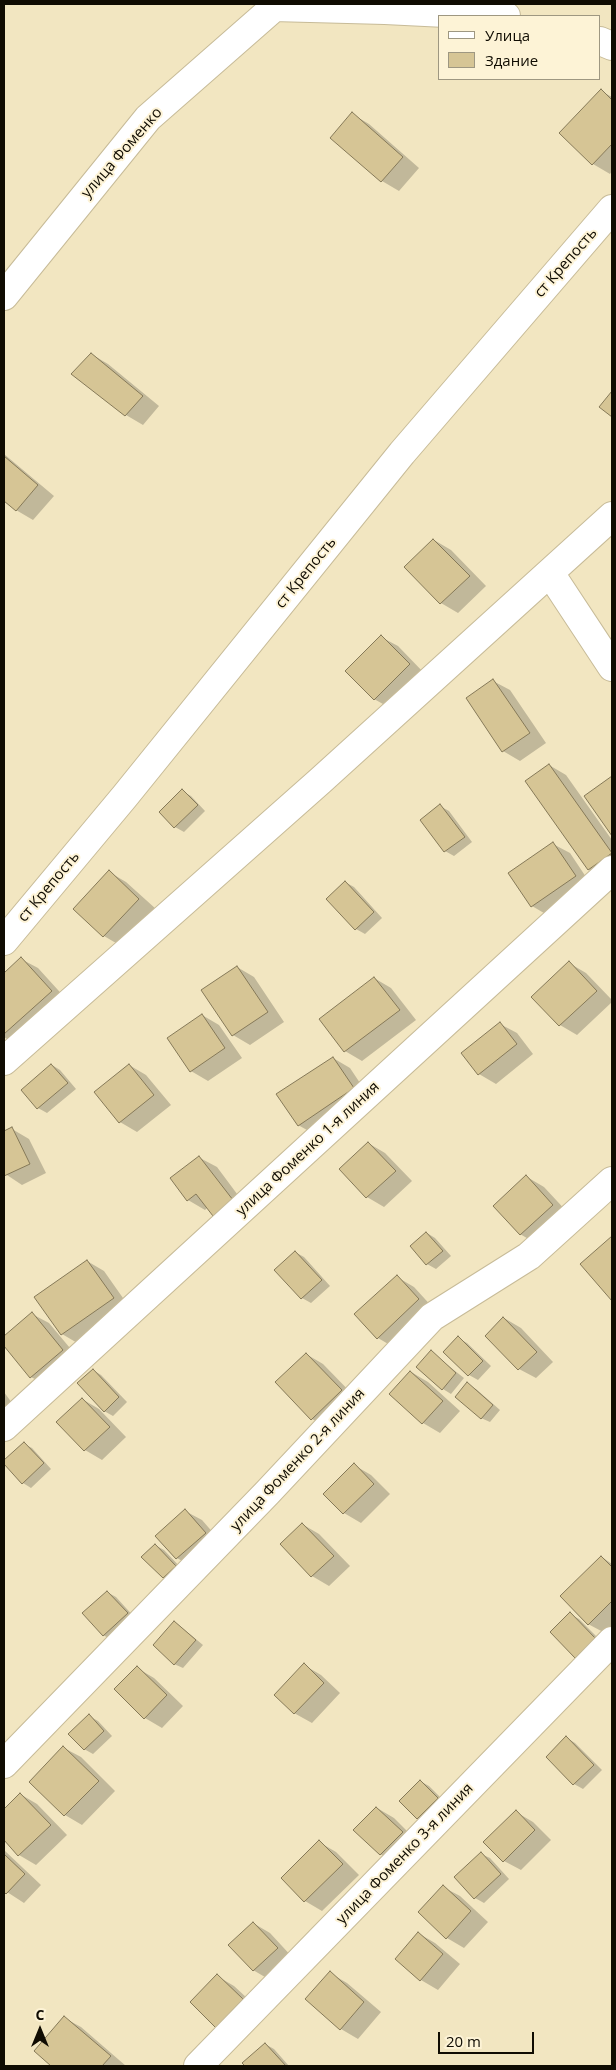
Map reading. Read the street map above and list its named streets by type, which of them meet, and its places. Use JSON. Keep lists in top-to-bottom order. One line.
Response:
{"streets":{"street":["улица Фоменко","ст Крепость","улица Фоменко 1-я линия","улица Фоменко 2-я линия","улица Фоменко 3-я линия"]},"legend":["Улица","Здание"],"scale_bar":"20 m","north":"top"}
